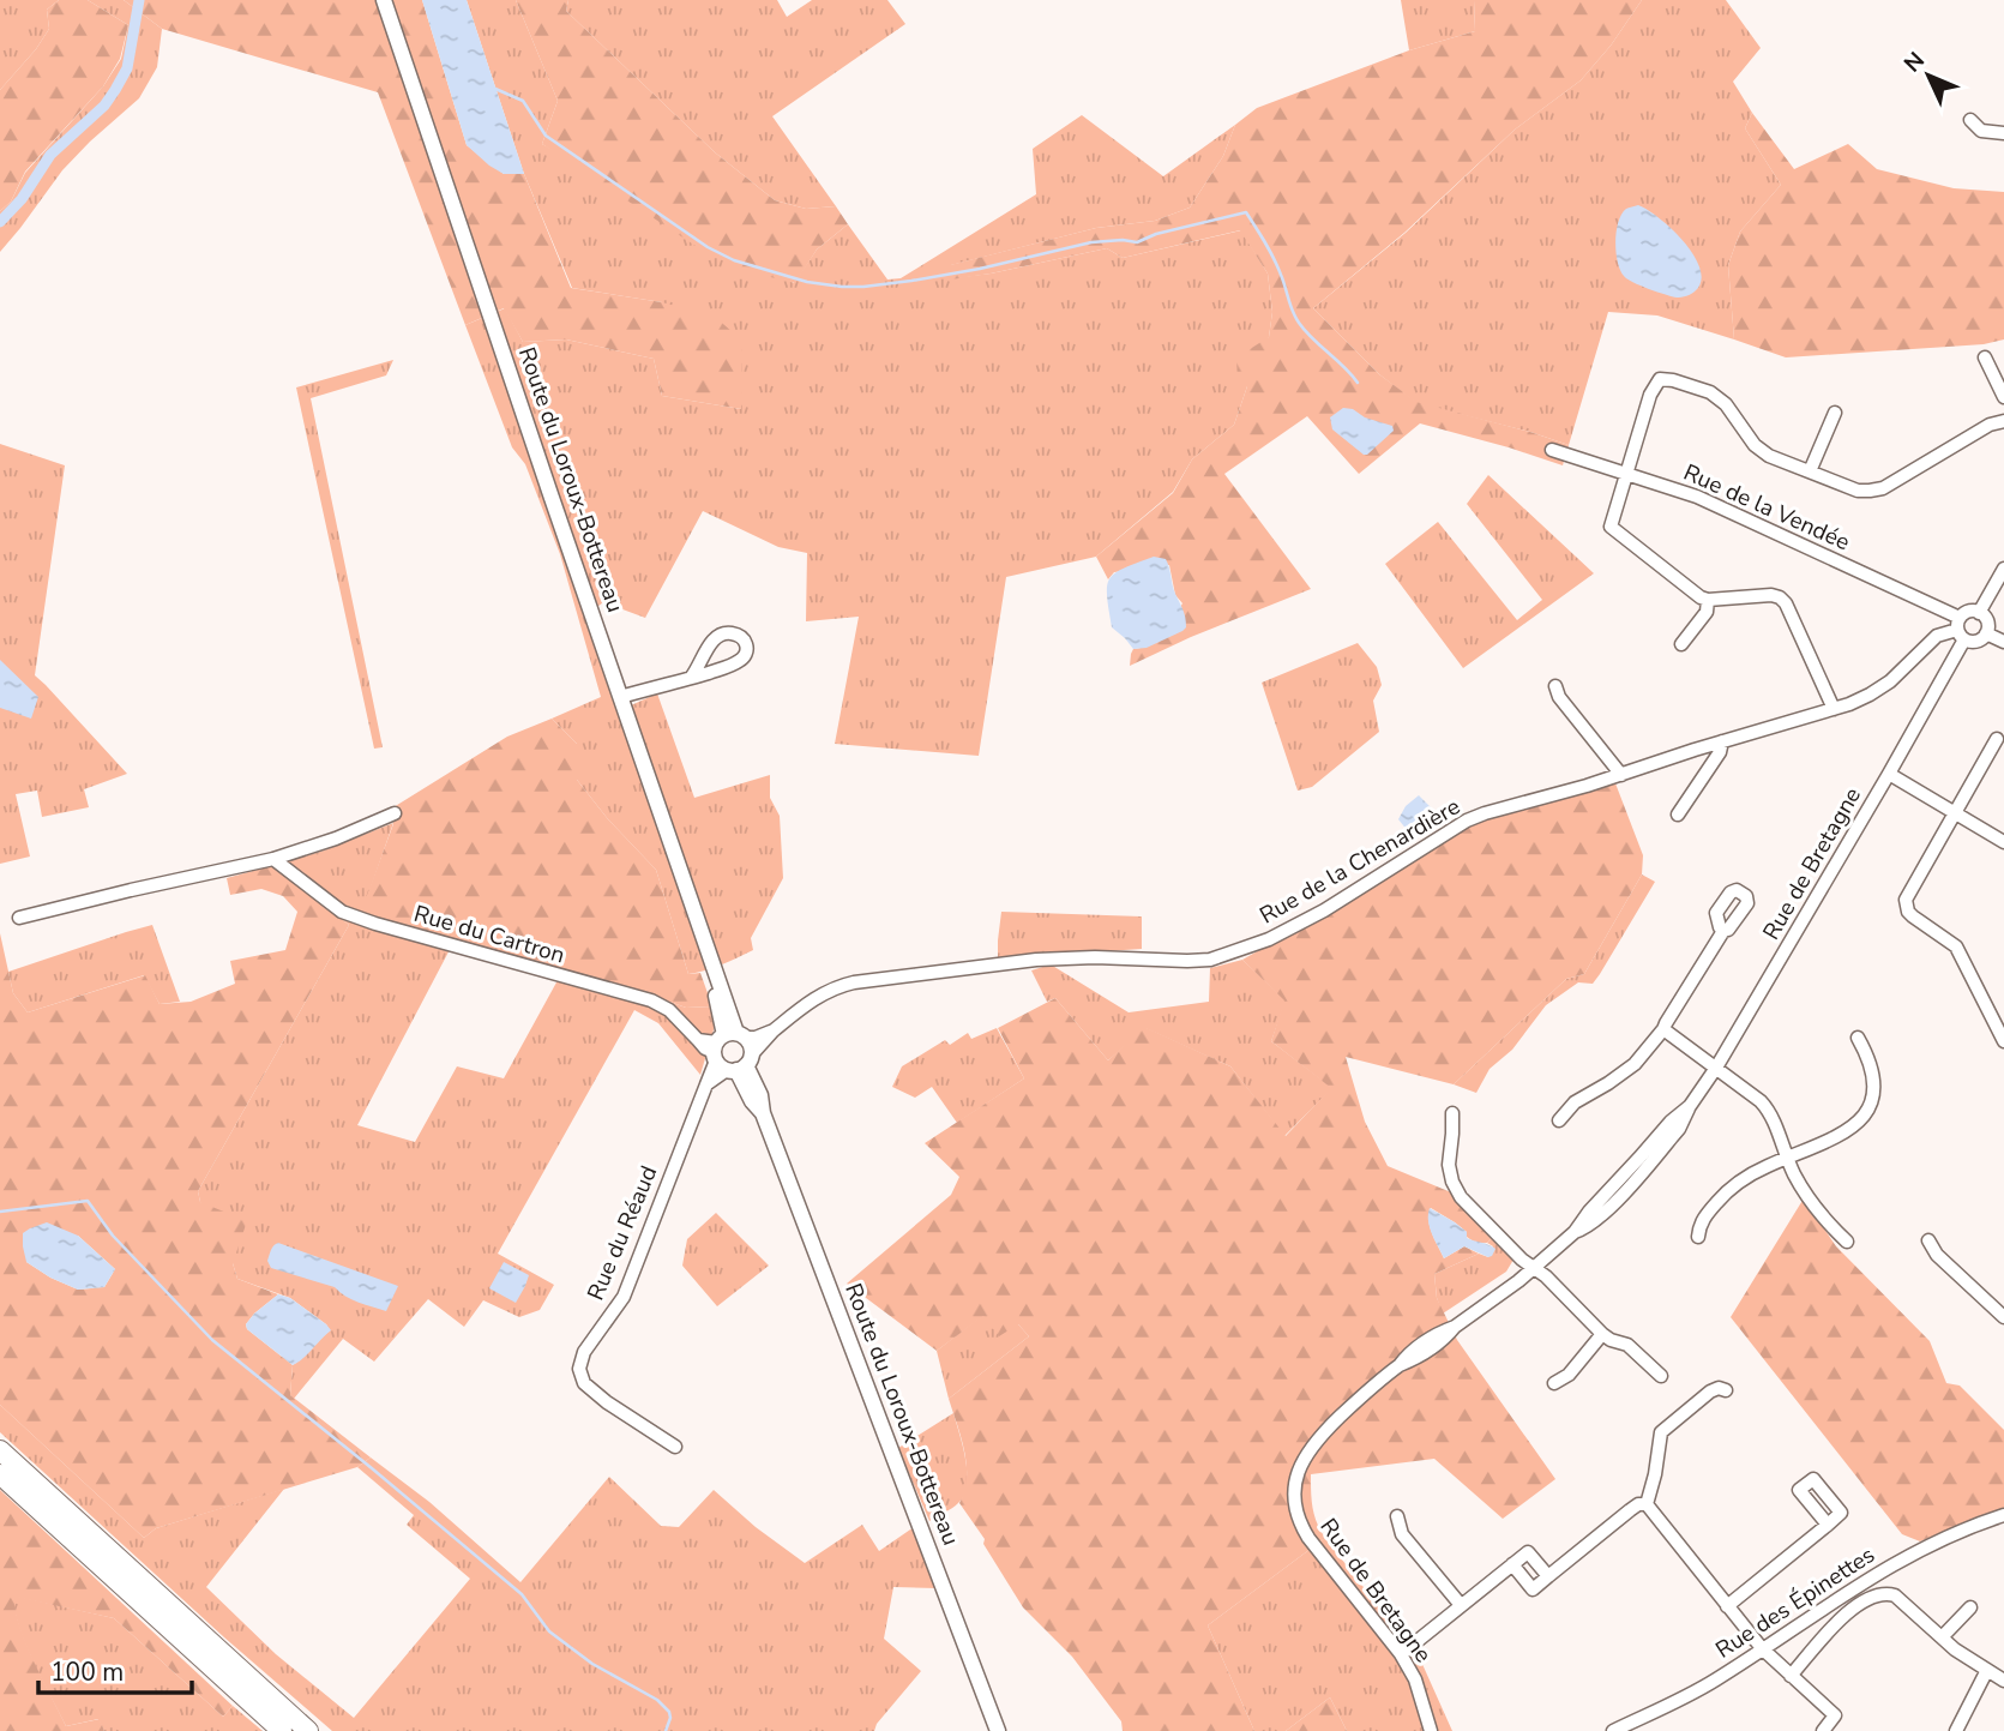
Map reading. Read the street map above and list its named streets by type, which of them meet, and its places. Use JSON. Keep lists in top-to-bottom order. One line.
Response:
{"streets":{"main road":["Route du Loroux-Bottereau"],"street":["Rue de la Vendée","Rue de la Chenardière","Rue de Bretagne","Rue du Cartron","Rue du Réaud","Rue des Épinettes"]},"crossings":[["Route du Loroux-Bottereau","Rue de la Chenardière"],["Route du Loroux-Bottereau","Rue du Cartron"],["Route du Loroux-Bottereau","Rue du Réaud"],["Rue de la Vendée","Rue de la Chenardière"],["Rue de la Vendée","Rue de Bretagne"],["Rue de la Chenardière","Rue de Bretagne"],["Rue de la Chenardière","Rue du Cartron"],["Rue de la Chenardière","Rue du Réaud"],["Rue du Cartron","Rue du Réaud"]],"scale_bar":"100 m","north":"top left"}
